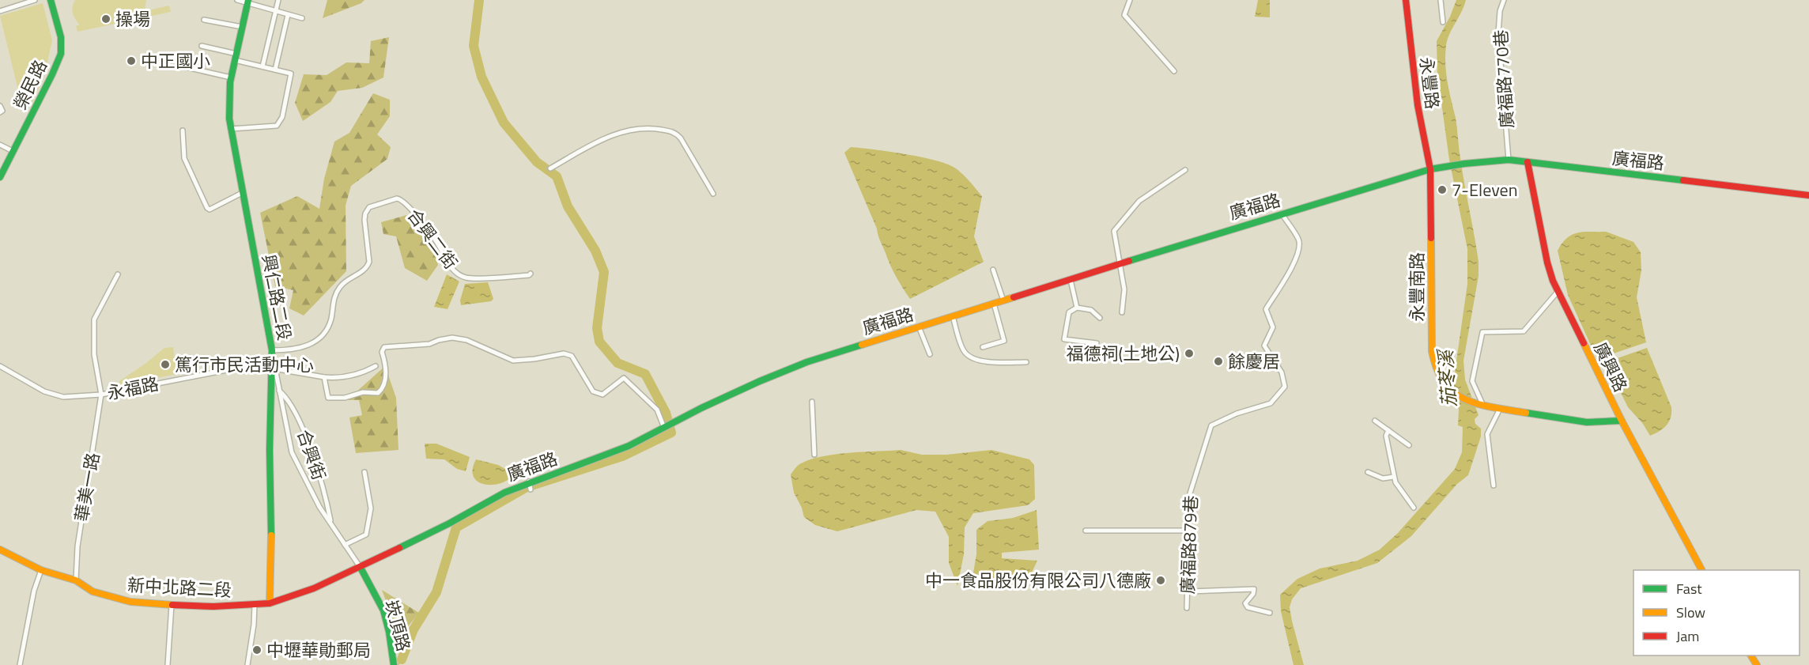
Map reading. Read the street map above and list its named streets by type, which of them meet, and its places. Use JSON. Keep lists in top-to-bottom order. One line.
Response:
{"streets":{"street":["廣福路770巷","永豐路","榮民路","廣福路","合興二街","永豐南路","興仁路二段","廣興路","永福路","合興街","華美一路","廣福路879巷","新中北路二段","崁頂路"]},"crossings":[["廣福路770巷","廣福路"],["永豐路","廣福路"],["永豐路","永豐南路"],["廣福路","永豐南路"],["廣福路","廣興路"],["廣福路","廣福路879巷"],["廣福路","新中北路二段"],["廣福路","崁頂路"],["合興二街","興仁路二段"],["興仁路二段","永福路"],["興仁路二段","新中北路二段"],["永福路","華美一路"],["華美一路","新中北路二段"],["新中北路二段","崁頂路"]],"water":["茄苳溪"],"places":["操場","中正國小","7-Eleven","福德祠(土地公)","餘慶居","篤行市民活動中心","中一食品股份有限公司八德廠","中壢華勛郵局"],"legend":["Fast","Slow","Jam"]}
